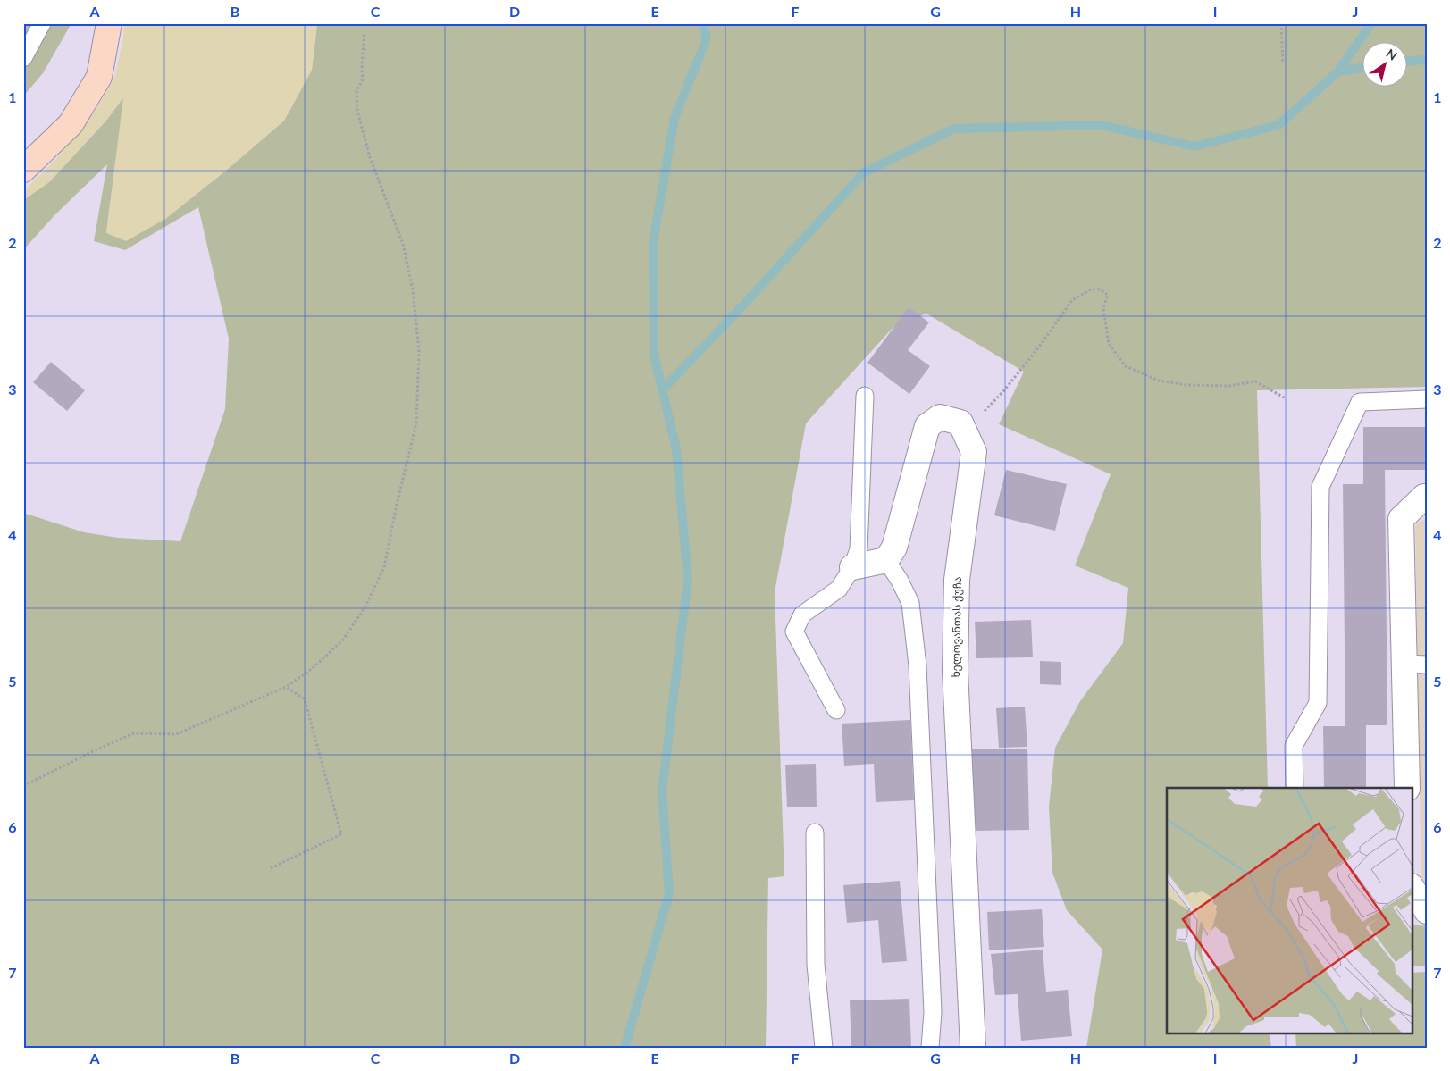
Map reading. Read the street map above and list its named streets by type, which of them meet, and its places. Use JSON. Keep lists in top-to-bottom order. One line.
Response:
{"streets":{"street":["ხელოვანთას ქუჩა"]},"north":"top right","grid":{"columns":["A","B","C","D","E","F","G","H","I","J"],"rows":["1","2","3","4","5","6","7"]}}
